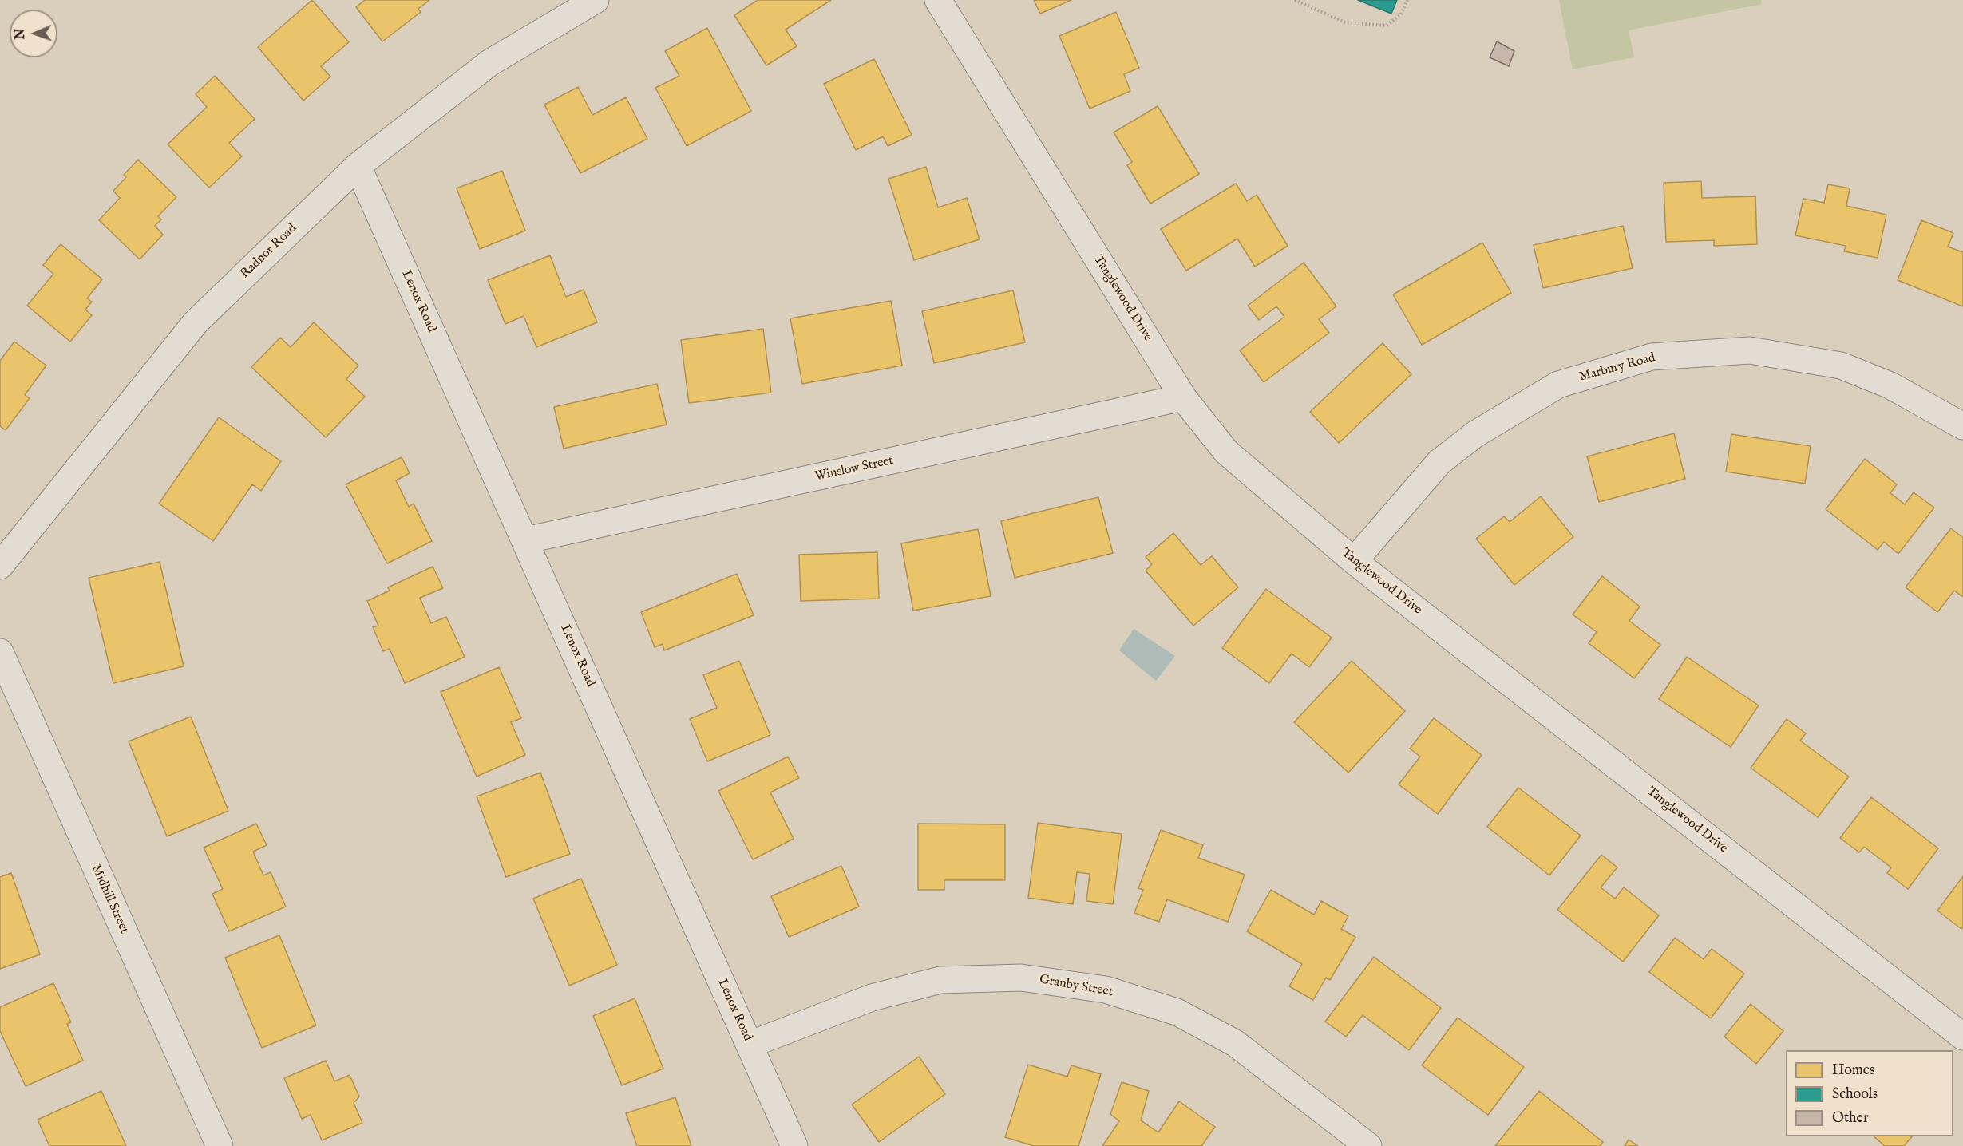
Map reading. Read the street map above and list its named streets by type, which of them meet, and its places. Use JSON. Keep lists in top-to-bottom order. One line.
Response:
{"streets":{"street":["Radnor Road","Tanglewood Drive","Lenox Road","Marbury Road","Winslow Street","Midhill Street","Granby Street"]},"crossings":[["Radnor Road","Lenox Road"],["Tanglewood Drive","Marbury Road"],["Tanglewood Drive","Winslow Street"],["Lenox Road","Winslow Street"],["Lenox Road","Granby Street"]],"legend":["Homes","Schools","Other"],"north":"left"}
